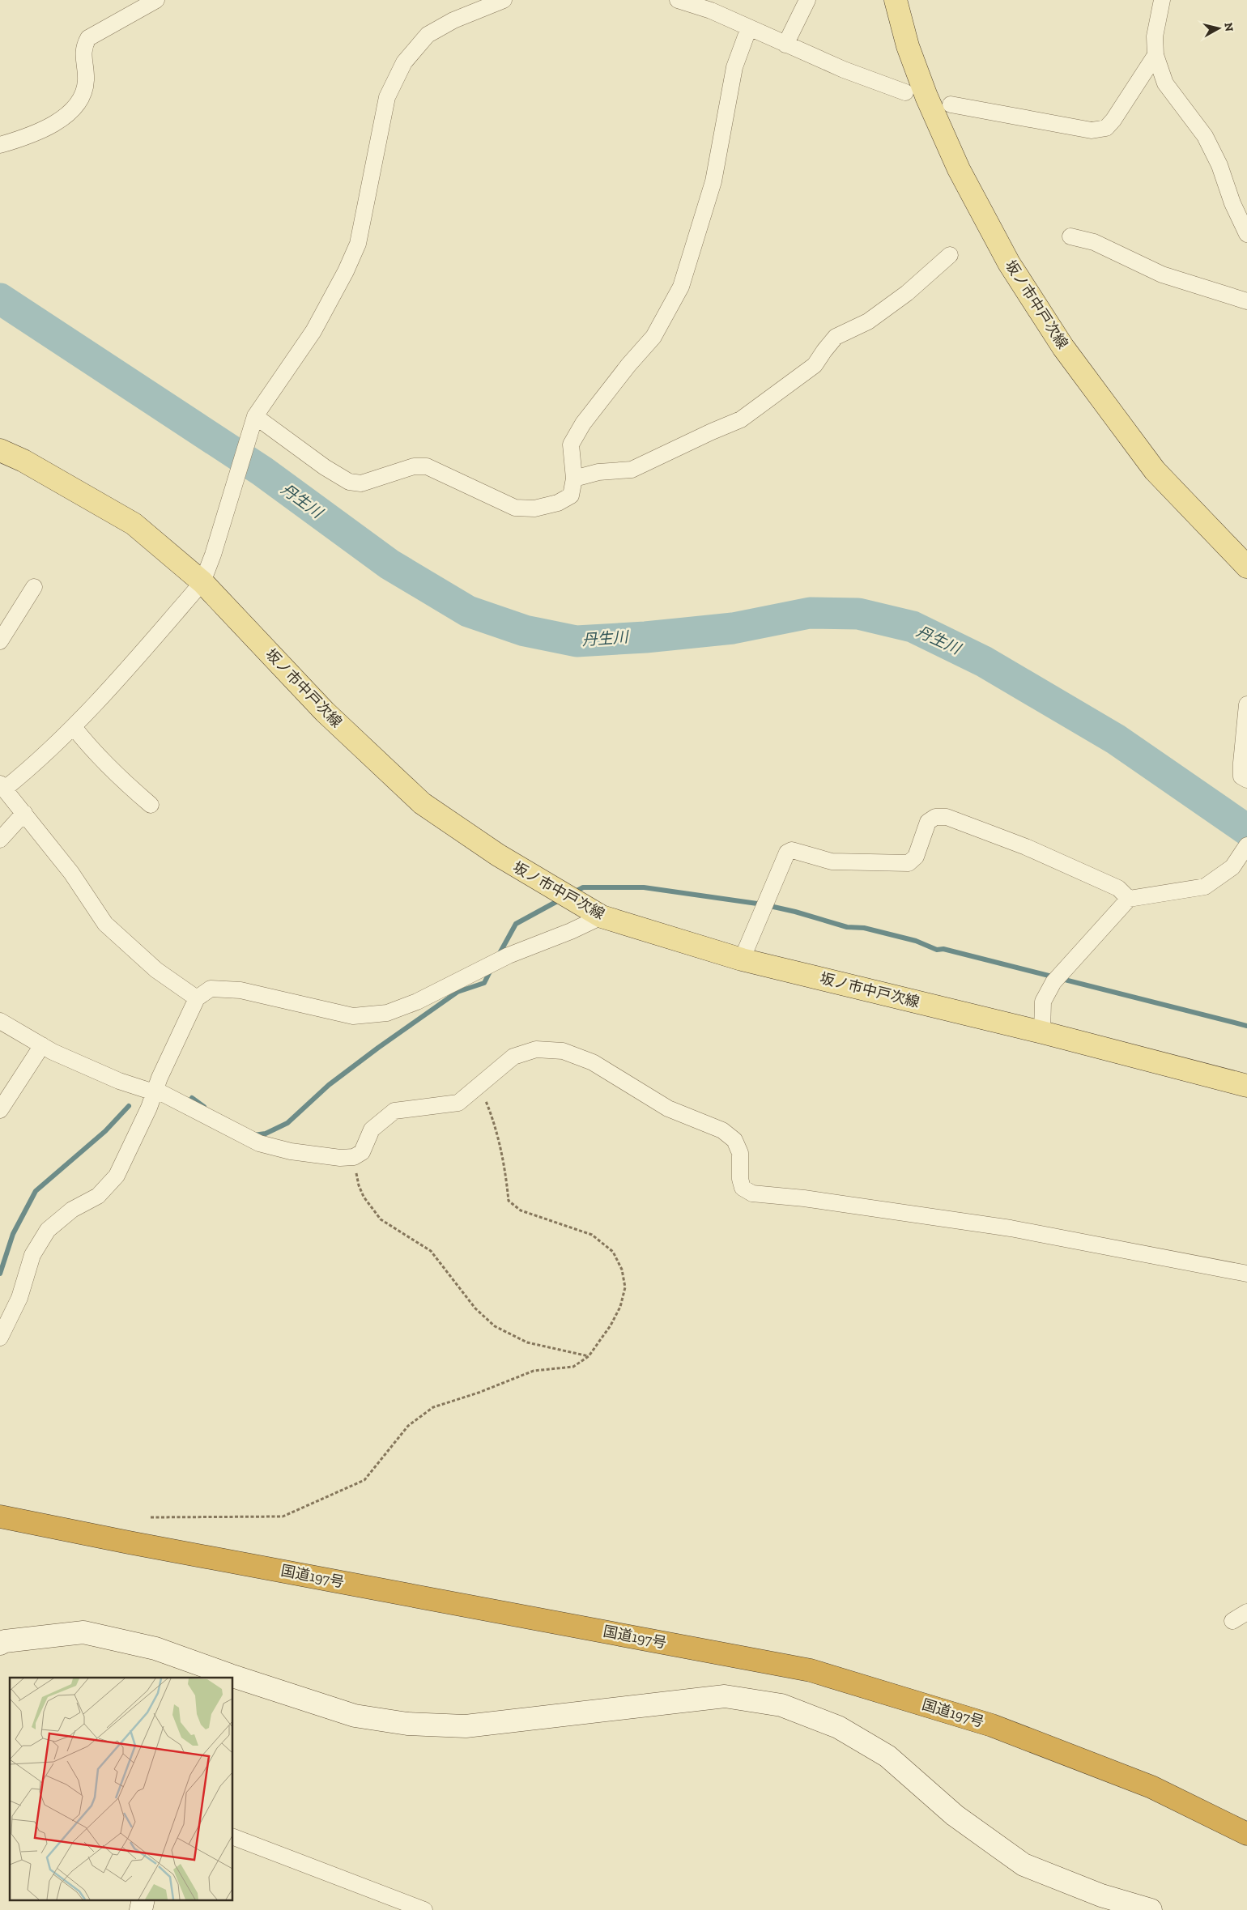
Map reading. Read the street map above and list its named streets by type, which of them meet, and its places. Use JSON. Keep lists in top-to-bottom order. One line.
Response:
{"streets":{"highway":["国道197号"],"main road":["坂ノ市中戸次線"]},"water":["丹生川"],"north":"right"}
